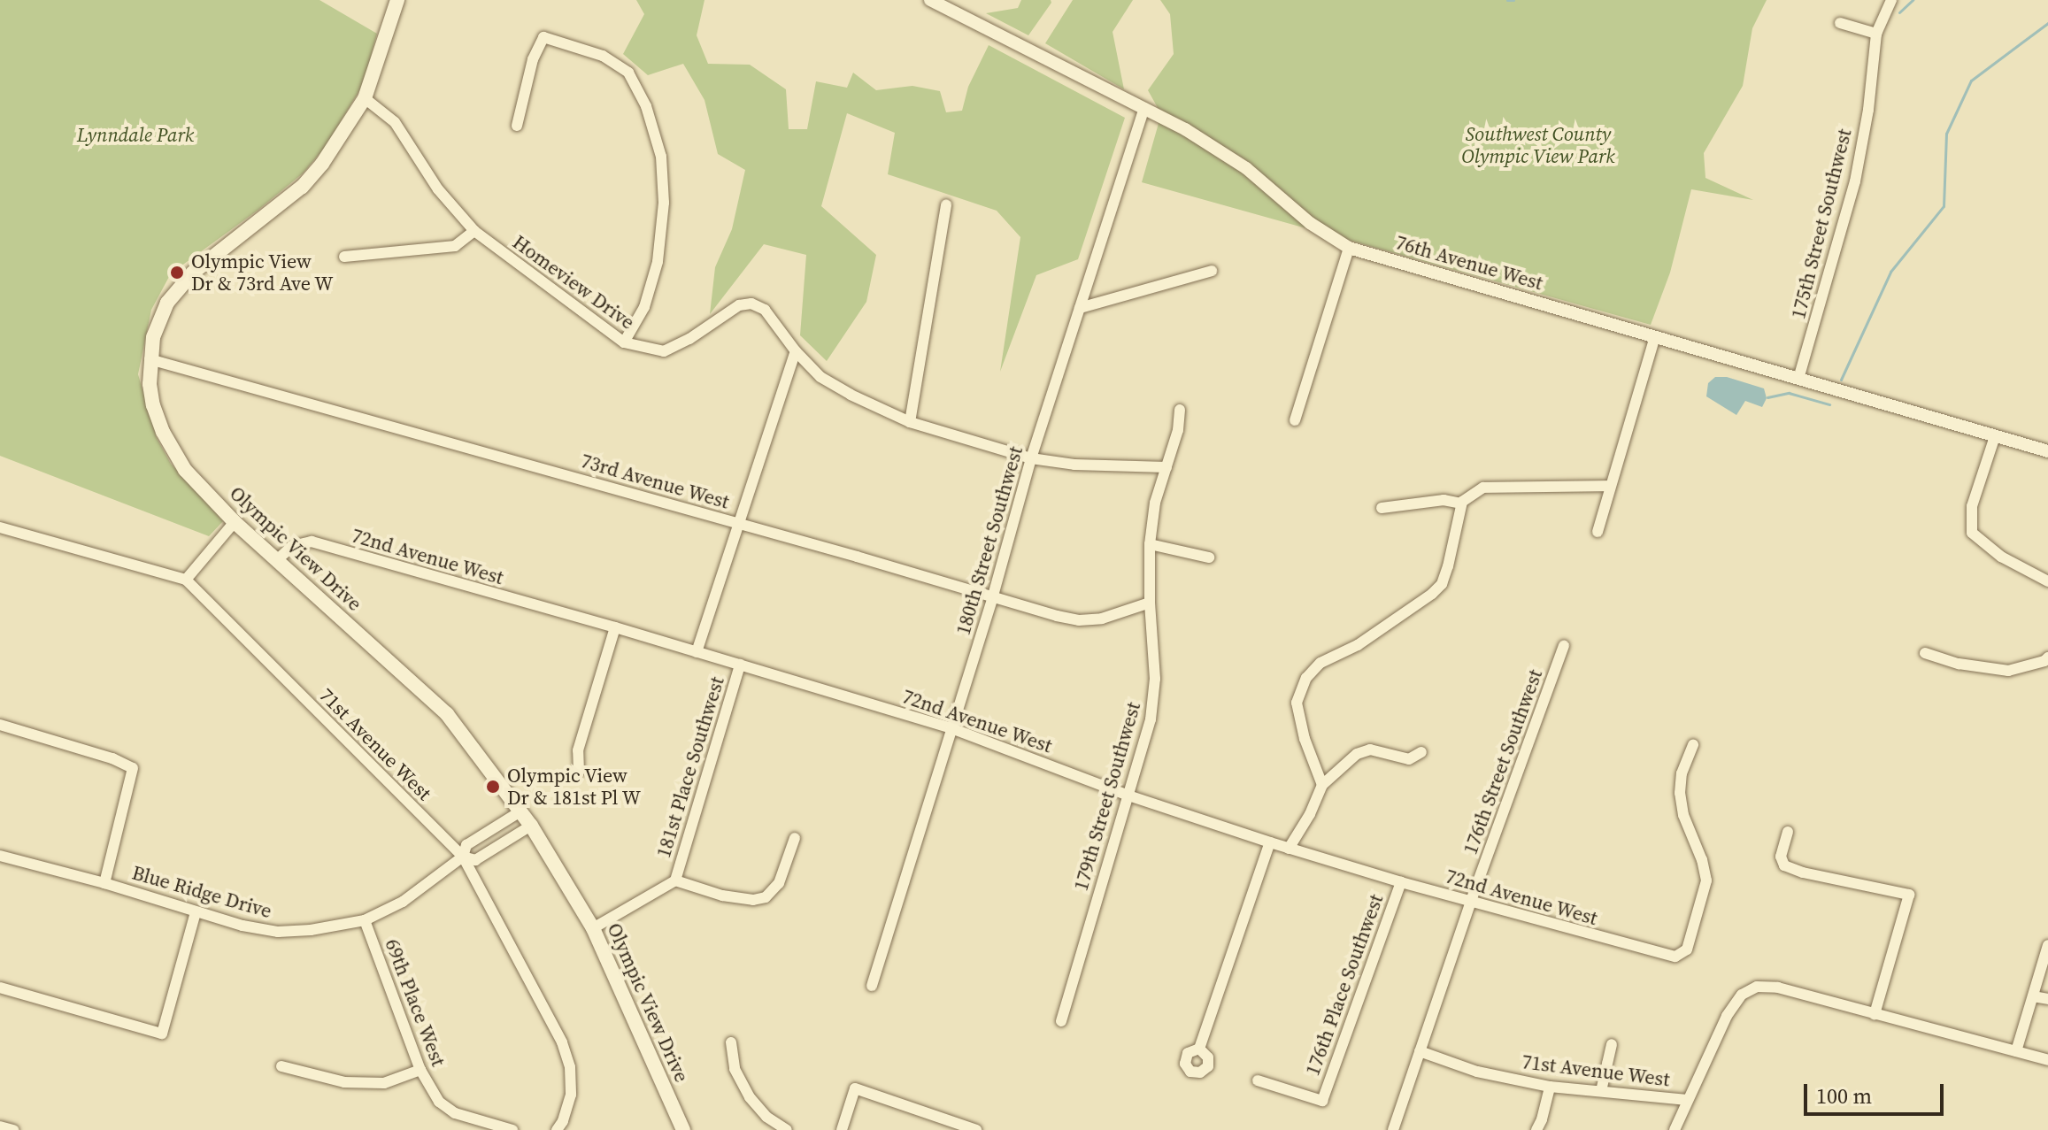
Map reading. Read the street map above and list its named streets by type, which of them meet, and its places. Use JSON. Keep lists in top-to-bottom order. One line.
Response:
{"streets":{"main road":["Olympic View Drive"],"street":["175th Street Southwest","76th Avenue West","Homeview Drive","73rd Avenue West","180th Street Southwest","72nd Avenue West","71st Avenue West","176th Street Southwest","181st Place Southwest","179th Street Southwest","Blue Ridge Drive","176th Place Southwest","69th Place West"]},"crossings":[["175th Street Southwest","76th Avenue West"],["76th Avenue West","180th Street Southwest"],["Homeview Drive","Olympic View Drive"],["73rd Avenue West","180th Street Southwest"],["73rd Avenue West","Olympic View Drive"],["73rd Avenue West","179th Street Southwest"],["180th Street Southwest","72nd Avenue West"],["Olympic View Drive","72nd Avenue West"],["Olympic View Drive","Blue Ridge Drive"],["72nd Avenue West","176th Street Southwest"],["72nd Avenue West","181st Place Southwest"],["72nd Avenue West","179th Street Southwest"],["72nd Avenue West","176th Place Southwest"],["71st Avenue West","176th Street Southwest"],["71st Avenue West","Blue Ridge Drive"],["Blue Ridge Drive","69th Place West"]],"parks":["Southwest County Olympic View Park","Lynndale Park"],"places":["Olympic View Dr & 73rd Ave W","Olympic View Dr & 181st Pl W"],"scale_bar":"100 m"}
